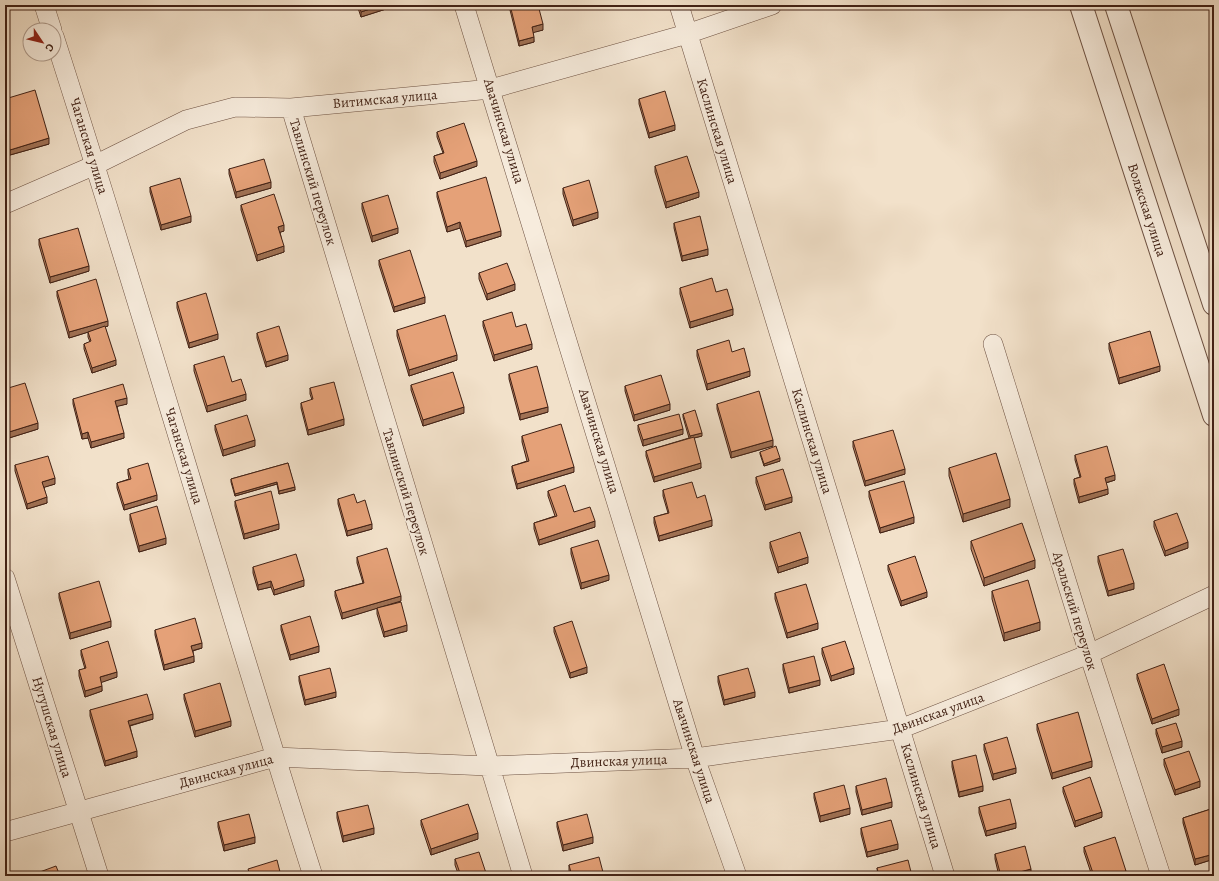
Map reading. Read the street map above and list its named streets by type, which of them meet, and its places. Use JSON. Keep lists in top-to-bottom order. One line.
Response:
{"streets":{"street":["Витимская улица","Авачинская улица","Каслинская улица","Чаганская улица","Тавлинский переулок","Волжская улица","Аральский переулок","Двинская улица","Нугушская улица"]},"crossings":[["Витимская улица","Авачинская улица"],["Витимская улица","Каслинская улица"],["Витимская улица","Чаганская улица"],["Витимская улица","Тавлинский переулок"],["Авачинская улица","Двинская улица"],["Каслинская улица","Двинская улица"],["Чаганская улица","Двинская улица"],["Тавлинский переулок","Двинская улица"],["Аральский переулок","Двинская улица"],["Двинская улица","Нугушская улица"]],"north":"bottom right"}
